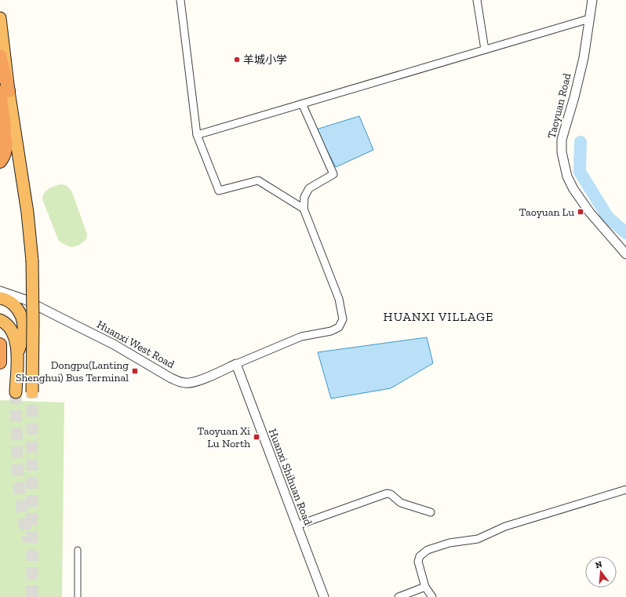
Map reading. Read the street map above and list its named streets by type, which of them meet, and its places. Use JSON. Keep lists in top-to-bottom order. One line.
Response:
{"streets":{"street":["Taoyuan Road","Huanxi West Road","Huanxi Shihuan Road"]},"crossings":[["Huanxi West Road","Huanxi Shihuan Road"]],"districts":["HUANXI VILLAGE"],"places":{"other":["羊城小学"],"transit":["Taoyuan Lu","Dongpu(Lanting Shenghui) Bus Terminal","Taoyuan Xi Lu North"]},"north":"top"}
